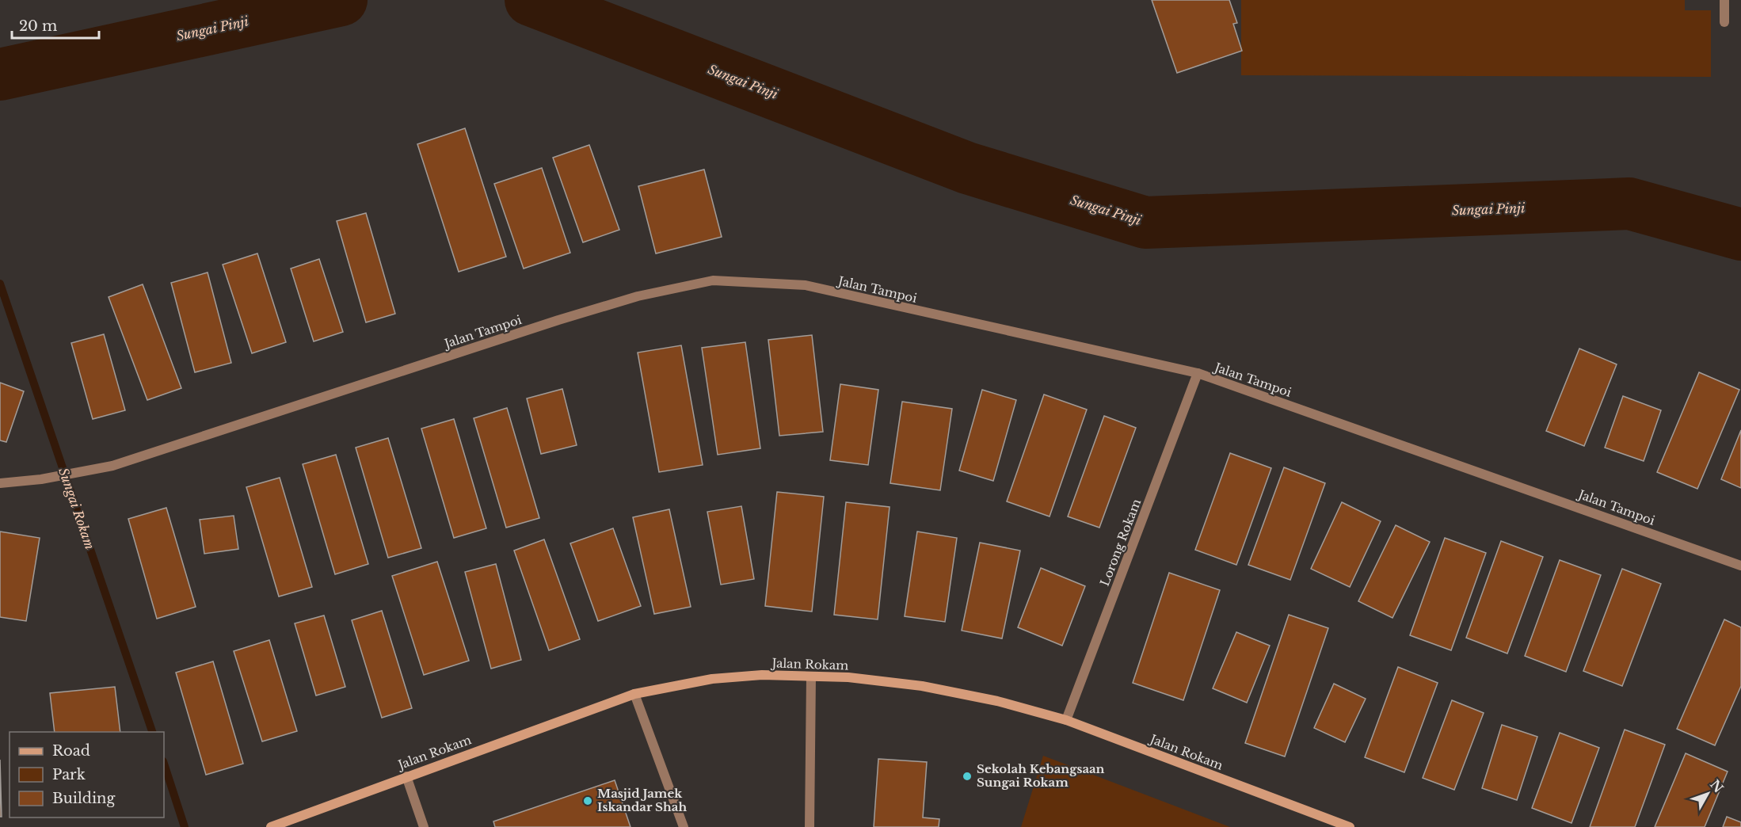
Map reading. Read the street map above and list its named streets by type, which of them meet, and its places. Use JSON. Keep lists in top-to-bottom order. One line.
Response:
{"streets":{"main road":["Jalan Rokam"],"street":["Jalan Tampoi","Lorong Rokam"]},"crossings":[["Jalan Tampoi","Lorong Rokam"],["Lorong Rokam","Jalan Rokam"]],"water":["Sungai Pinji","Sungai Rokam"],"places":["Sekolah Kebangsaan Sungai Rokam","Masjid Jamek Iskandar Shah"],"legend":["Road","Park","Building"],"scale_bar":"20 m","north":"top right"}
